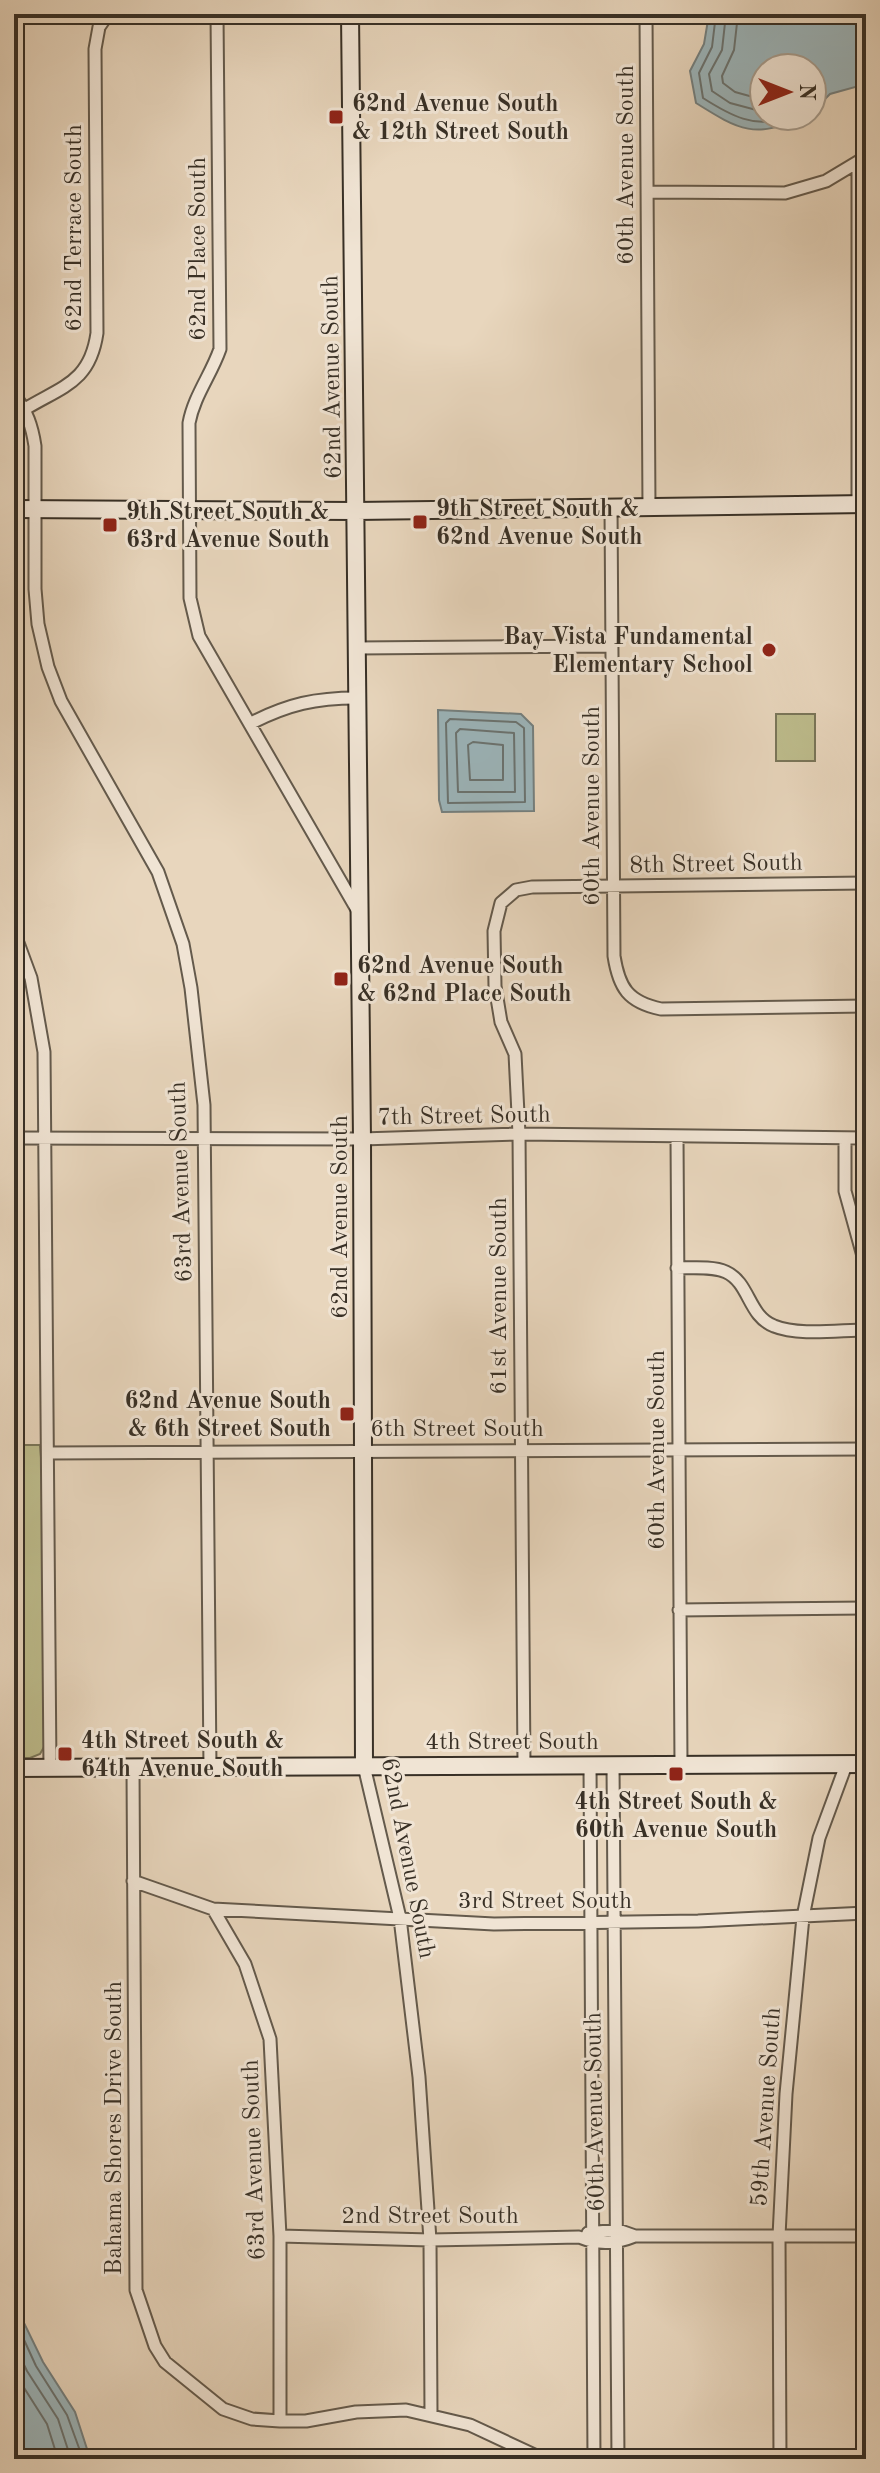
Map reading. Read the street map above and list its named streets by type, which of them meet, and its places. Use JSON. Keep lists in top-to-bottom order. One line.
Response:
{"streets":{"street":["60th Avenue South","62nd Terrace South","62nd Place South","62nd Avenue South","8th Street South","7th Street South","63rd Avenue South","61st Avenue South","6th Street South","4th Street South","3rd Street South","59th Avenue South","Bahama Shores Drive South","2nd Street South"]},"crossings":[["60th Avenue South","8th Street South"],["60th Avenue South","7th Street South"],["60th Avenue South","6th Street South"],["60th Avenue South","4th Street South"],["60th Avenue South","3rd Street South"],["60th Avenue South","2nd Street South"],["62nd Terrace South","63rd Avenue South"],["62nd Place South","62nd Avenue South"],["62nd Avenue South","7th Street South"],["62nd Avenue South","6th Street South"],["62nd Avenue South","4th Street South"],["62nd Avenue South","3rd Street South"],["62nd Avenue South","Bahama Shores Drive South"],["62nd Avenue South","2nd Street South"],["8th Street South","61st Avenue South"],["7th Street South","63rd Avenue South"],["7th Street South","61st Avenue South"],["63rd Avenue South","6th Street South"],["63rd Avenue South","4th Street South"],["63rd Avenue South","3rd Street South"],["63rd Avenue South","Bahama Shores Drive South"],["63rd Avenue South","2nd Street South"],["61st Avenue South","6th Street South"],["61st Avenue South","4th Street South"],["4th Street South","59th Avenue South"],["4th Street South","Bahama Shores Drive South"],["3rd Street South","59th Avenue South"],["3rd Street South","Bahama Shores Drive South"],["59th Avenue South","2nd Street South"]],"places":{"transit":["62nd Avenue South & 12th Street South","9th Street South & 62nd Avenue South","9th Street South & 63rd Avenue South","62nd Avenue South & 62nd Place South","62nd Avenue South & 6th Street South","4th Street South & 64th Avenue South","4th Street South & 60th Avenue South"],"other":["Bay Vista Fundamental Elementary School"]},"north":"right"}
